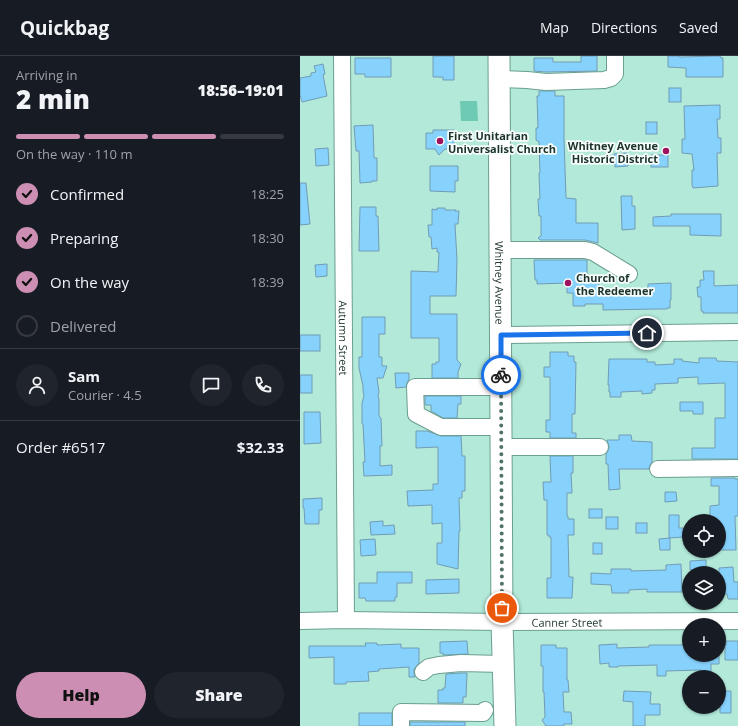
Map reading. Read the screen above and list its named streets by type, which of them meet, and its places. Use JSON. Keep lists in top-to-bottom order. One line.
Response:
{"streets":{"main road":["Whitney Avenue"],"street":["Autumn Street","Canner Street"]},"crossings":[["Whitney Avenue","Canner Street"],["Autumn Street","Canner Street"]],"places":["First Unitarian Universalist Church","Whitney Avenue Historic District","Church of the Redeemer"],"page":{"header":"Quickbag","nav":["Map","Directions","Saved"],"heading":["2 min","Arriving in","18:56–19:01"],"panel":["Sam","Courier · 4.5","Order #6517","$32.33"],"bar":"On the way · 110 m","list":[["Confirmed","18:25"],["Preparing","18:30"],["On the way","18:39"],"Delivered"],"map_buttons":["+","−"],"buttons":["Help","Share"]}}
